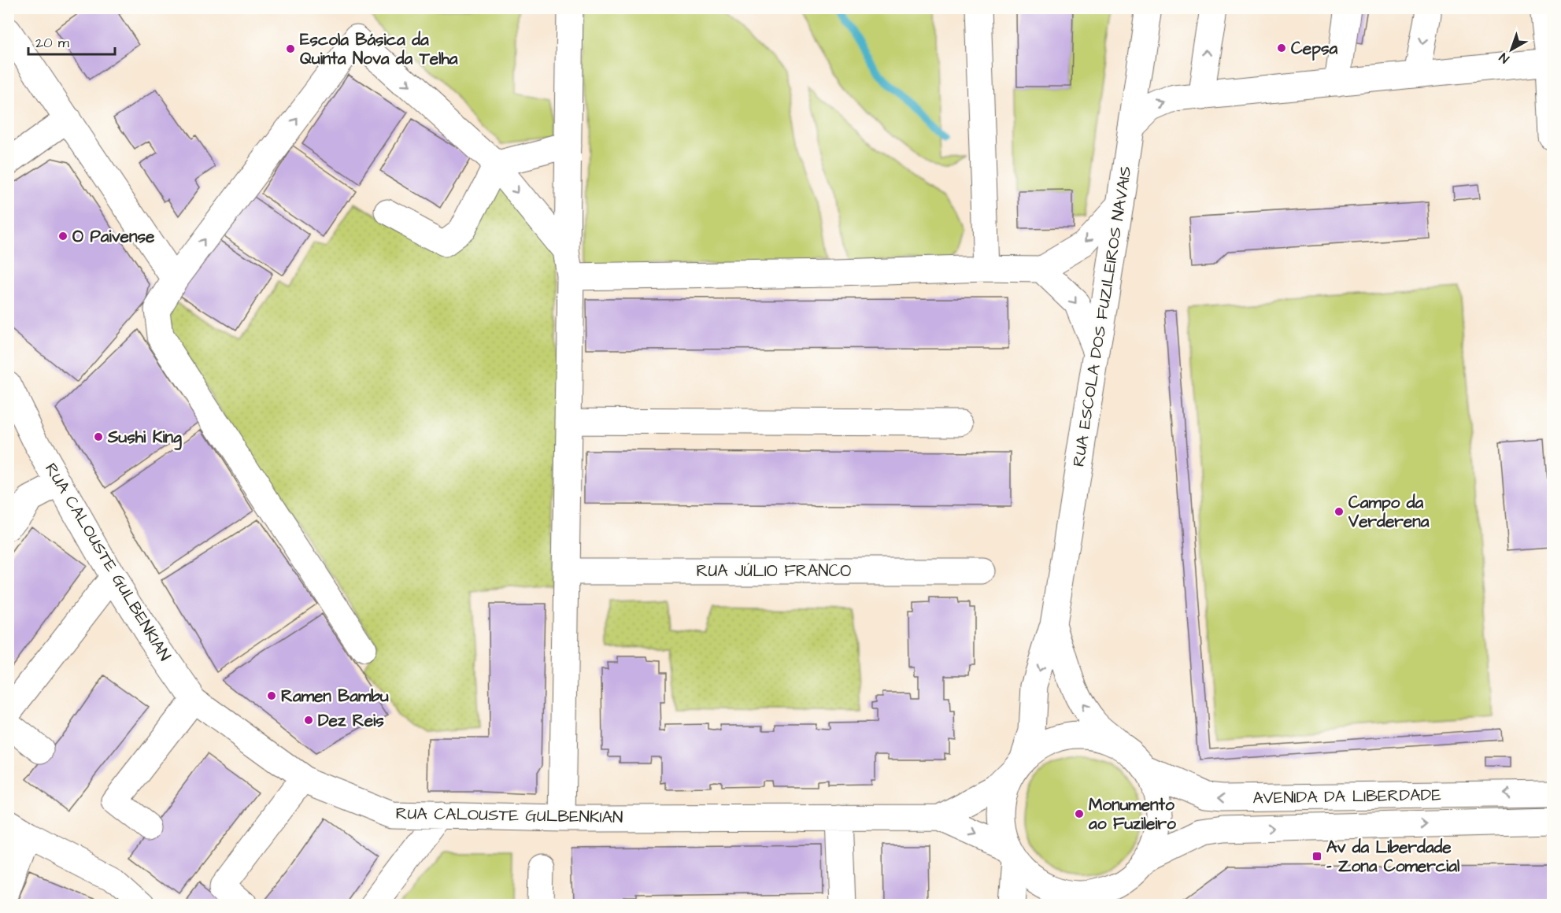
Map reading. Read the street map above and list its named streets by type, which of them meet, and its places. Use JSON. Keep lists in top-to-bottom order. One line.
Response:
{"streets":{"street":["RUA ESCOLA DOS FUZILEIROS NAVAIS","RUA CALOUSTE GULBENKIAN","RUA JÚLIO FRANCO","AVENIDA DA LIBERDADE"]},"crossings":[["RUA ESCOLA DOS FUZILEIROS NAVAIS","RUA CALOUSTE GULBENKIAN"],["RUA ESCOLA DOS FUZILEIROS NAVAIS","AVENIDA DA LIBERDADE"],["RUA CALOUSTE GULBENKIAN","AVENIDA DA LIBERDADE"]],"places":{"other":["Cepsa","Escola Básica da Quinta Nova da Telha","O Paivense","Sushi King","Campo da Verderena","Ramen Bambu","Dez Reis","Monumento ao Fuzileiro"],"transit":["Av da Liberdade - Zona Comercial"]},"scale_bar":"20 m","north":"bottom left"}
